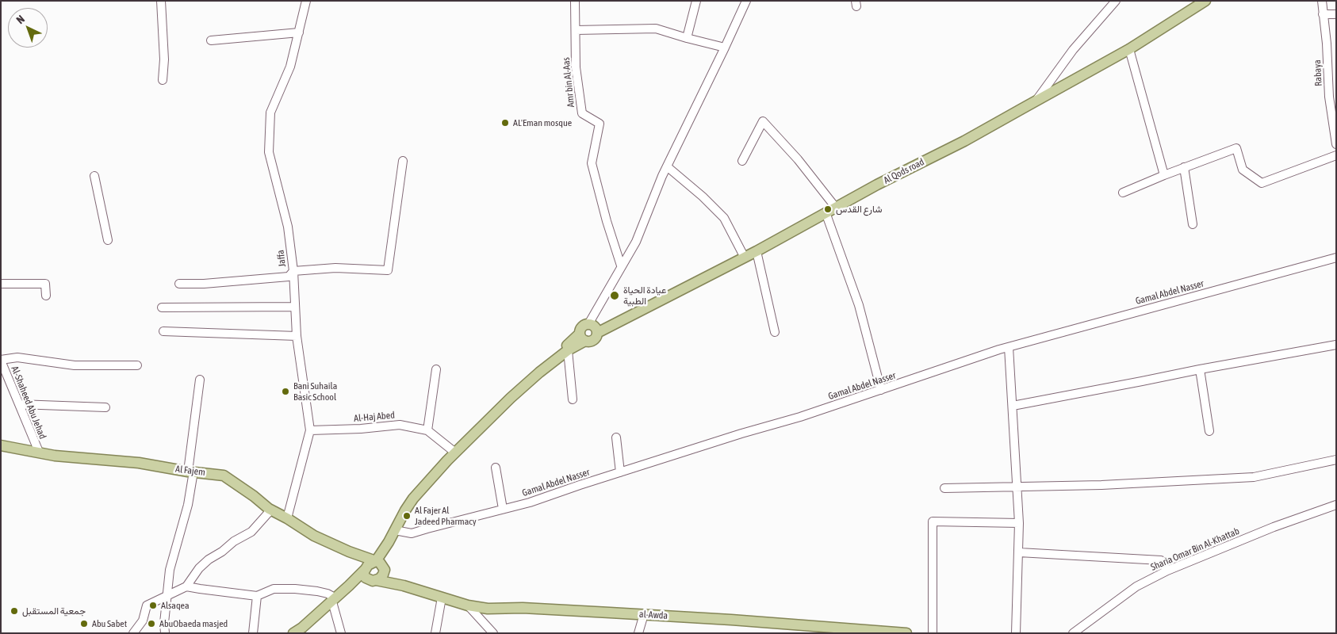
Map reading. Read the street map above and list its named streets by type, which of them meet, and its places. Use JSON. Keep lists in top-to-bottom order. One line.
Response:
{"streets":{"main road":["Al Qods road","Al Fajem","al-Awda"],"street":["Rabaya","Amr bin Al-Aas","Jaffa","Gamal Abdel Nasser","Al-Shaheed Abu Jehad","Al-Haj Abed","Sharia Omar Bin Al-Khattab"]},"crossings":[["Jaffa","Al-Haj Abed"],["Jaffa","Al Fajem"],["Al-Shaheed Abu Jehad","Al Fajem"],["Al Fajem","al-Awda"]],"places":["AL'Eman mosque","شارع القدس","عيادة الحياة الطبية","Bani Suhaila Basic School","Al Fajer Al Jadeed Pharmacy","Alsaqea","جمعية المستقبل","Abu Sabet","AbuObaeda masjed"],"north":"top left"}
